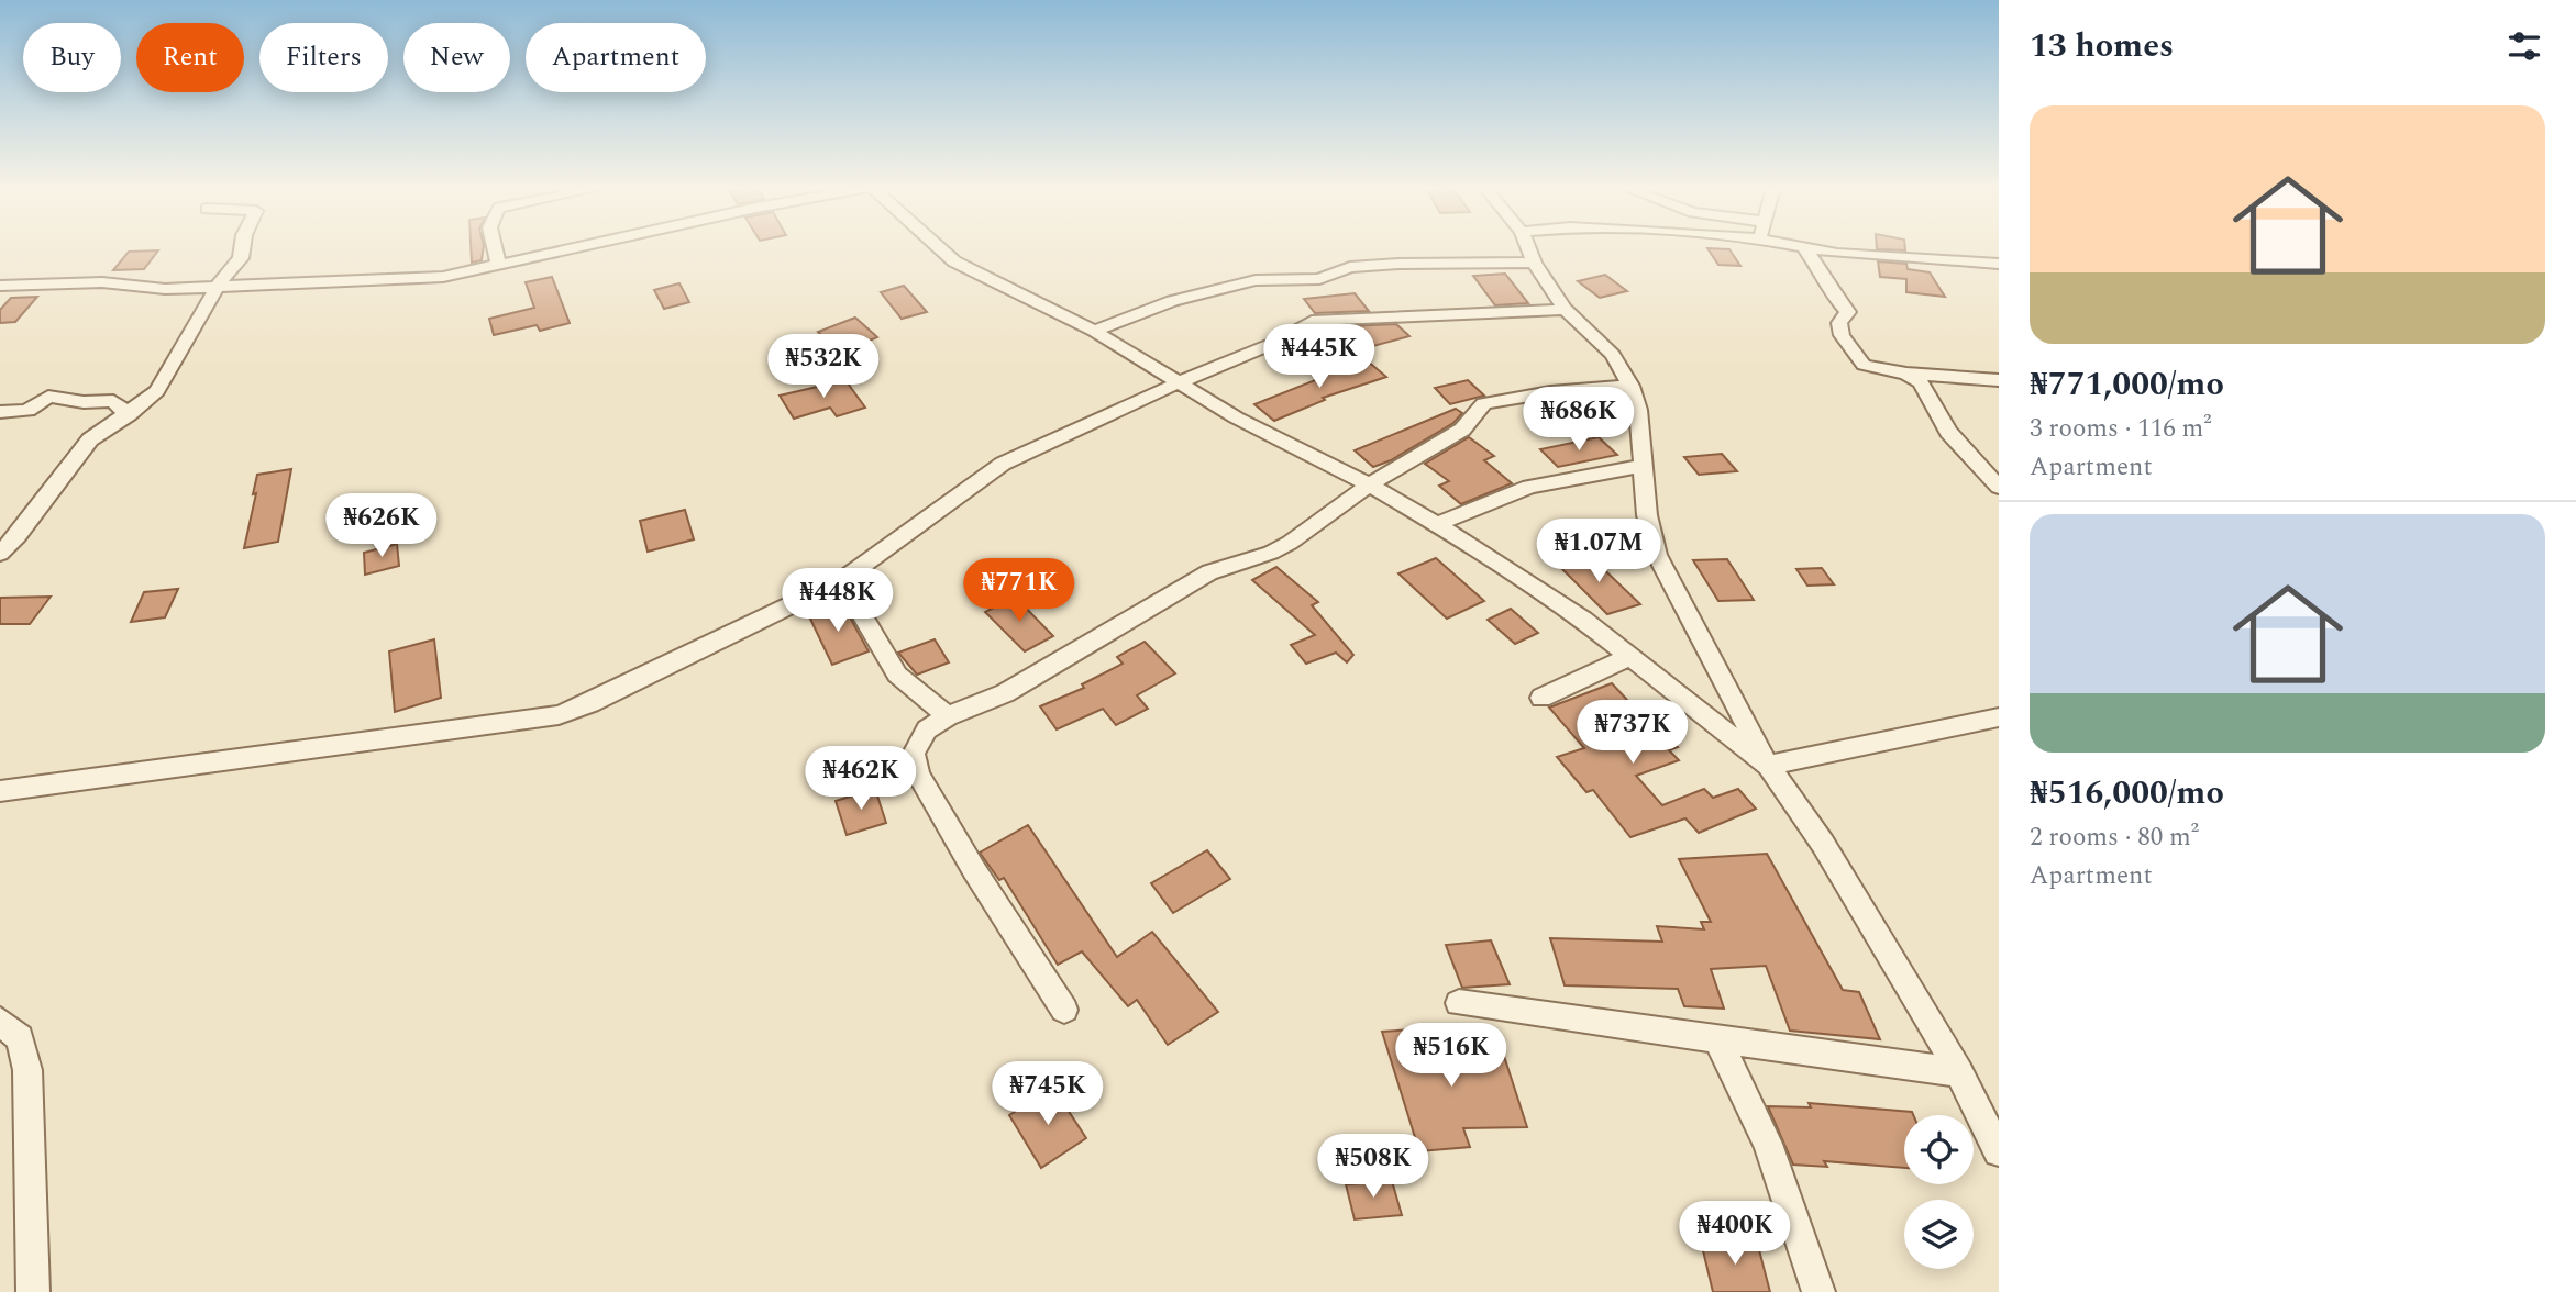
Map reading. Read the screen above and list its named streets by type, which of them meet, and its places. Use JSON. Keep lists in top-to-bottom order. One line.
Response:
{"page":{"heading":"13 homes","chip":["Buy","Rent","Filters","New","Apartment"],"list":[{"name":"₦771,000/mo","note":"3 rooms · 116 m² · Apartment"},{"name":"₦516,000/mo","note":"2 rooms · 80 m² · Apartment"}],"price":["₦445K","₦532K","₦686K","₦626K","₦1.07M","₦771K","₦448K","₦737K","₦462K","₦516K","₦745K","₦508K","₦400K"]}}
